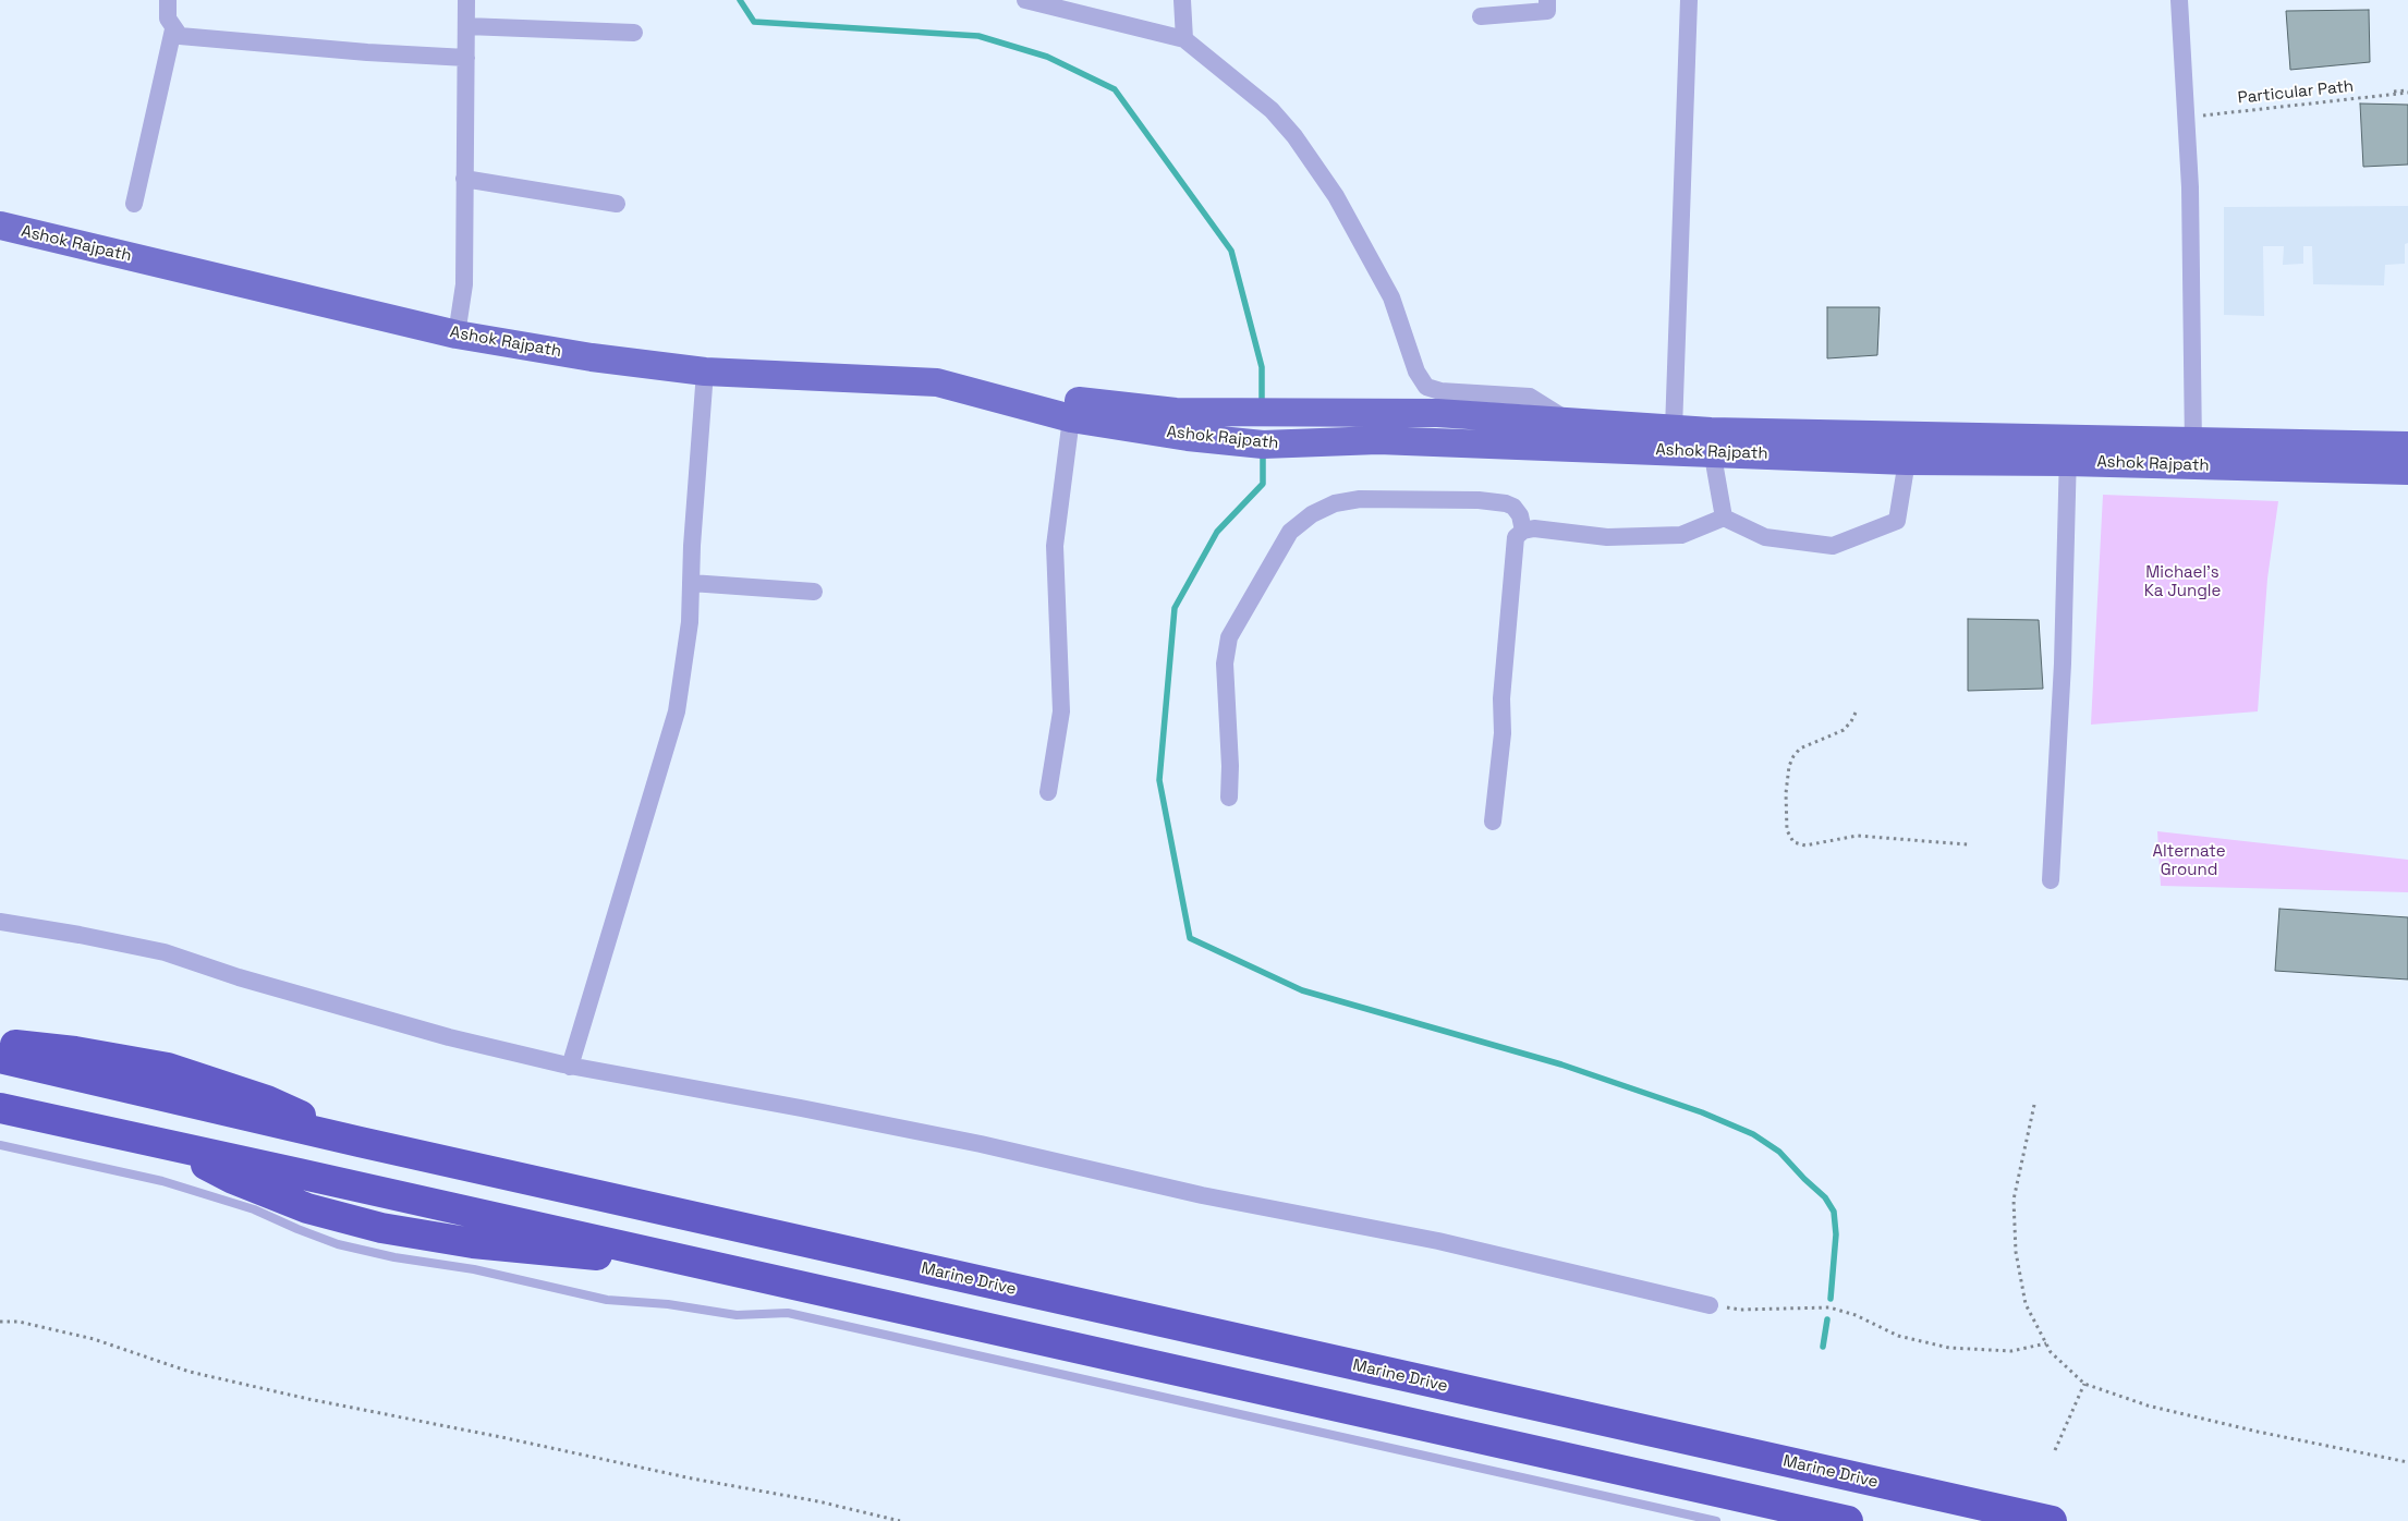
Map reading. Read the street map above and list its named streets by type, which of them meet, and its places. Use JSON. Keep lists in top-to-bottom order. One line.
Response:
{"streets":{"highway":["Marine Drive"],"main road":["Ashok Rajpath"],"path":["Particular Path"]},"parks":["Michael's Ka Jungle","Alternate Ground"]}
